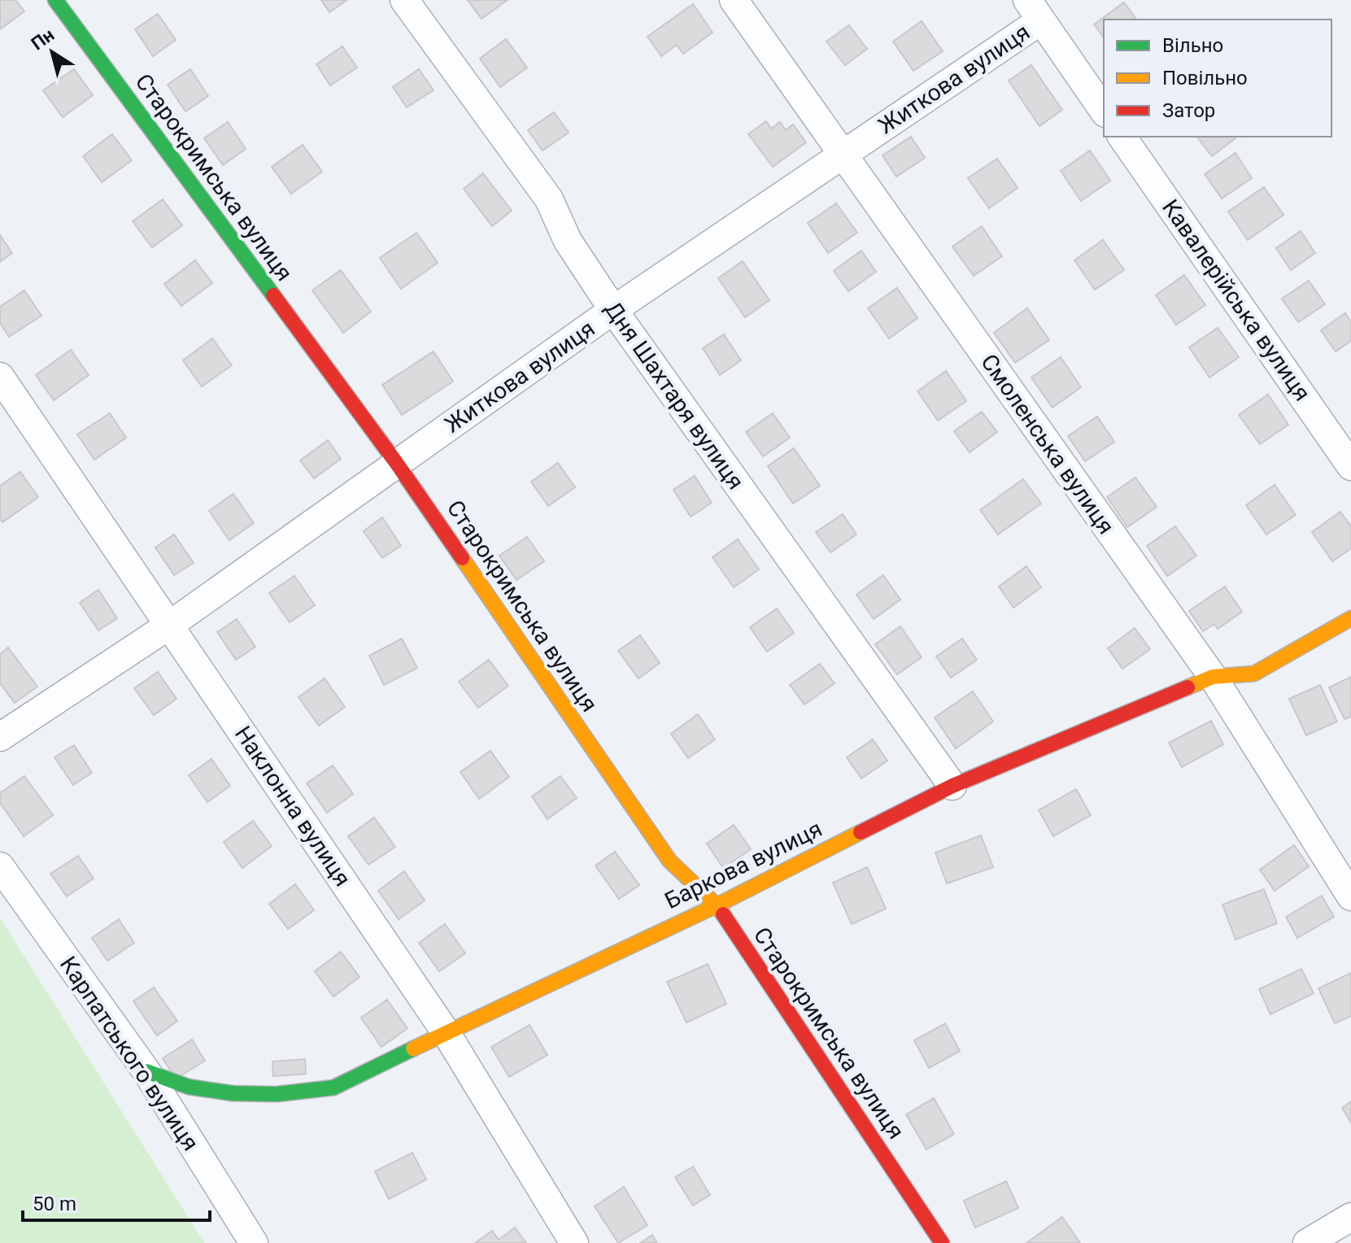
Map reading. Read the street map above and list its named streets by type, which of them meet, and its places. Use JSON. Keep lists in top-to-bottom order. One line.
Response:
{"streets":{"street":["Житкова вулиця","Старокримська вулиця","Кавалерійська вулиця","Дня Шахтаря вулиця","Смоленська вулиця","Наклонна вулиця","Баркова вулиця","Карпатського вулиця"]},"crossings":[["Житкова вулиця","Старокримська вулиця"],["Житкова вулиця","Дня Шахтаря вулиця"],["Житкова вулиця","Смоленська вулиця"],["Житкова вулиця","Наклонна вулиця"],["Старокримська вулиця","Баркова вулиця"],["Дня Шахтаря вулиця","Баркова вулиця"],["Смоленська вулиця","Баркова вулиця"],["Наклонна вулиця","Баркова вулиця"],["Баркова вулиця","Карпатського вулиця"]],"legend":["Вільно","Повільно","Затор"],"scale_bar":"50 m","north":"top left"}
